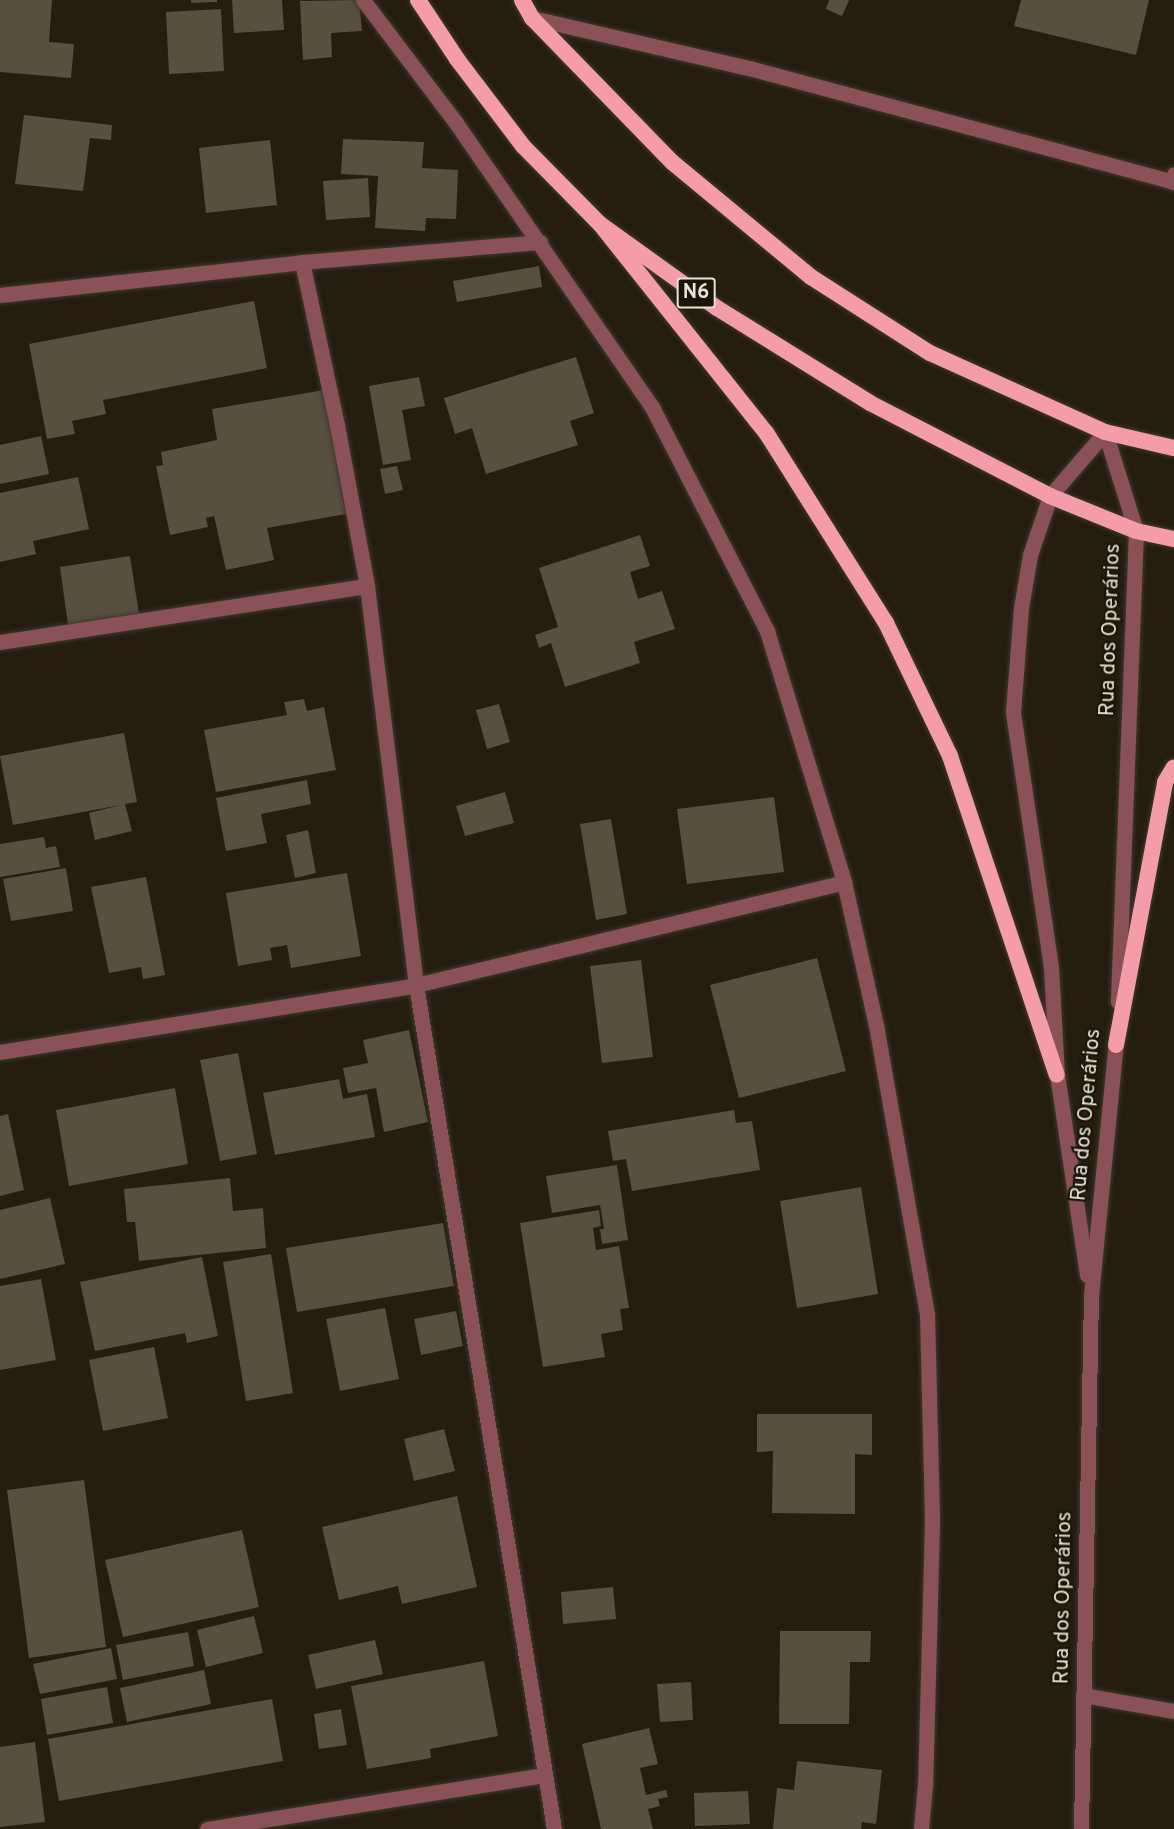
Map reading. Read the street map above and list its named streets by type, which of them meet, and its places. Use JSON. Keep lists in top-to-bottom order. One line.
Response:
{"streets":{"highway":["N6"],"street":["Rua dos Operários"]},"crossings":[["N6","Rua dos Operários"]]}
